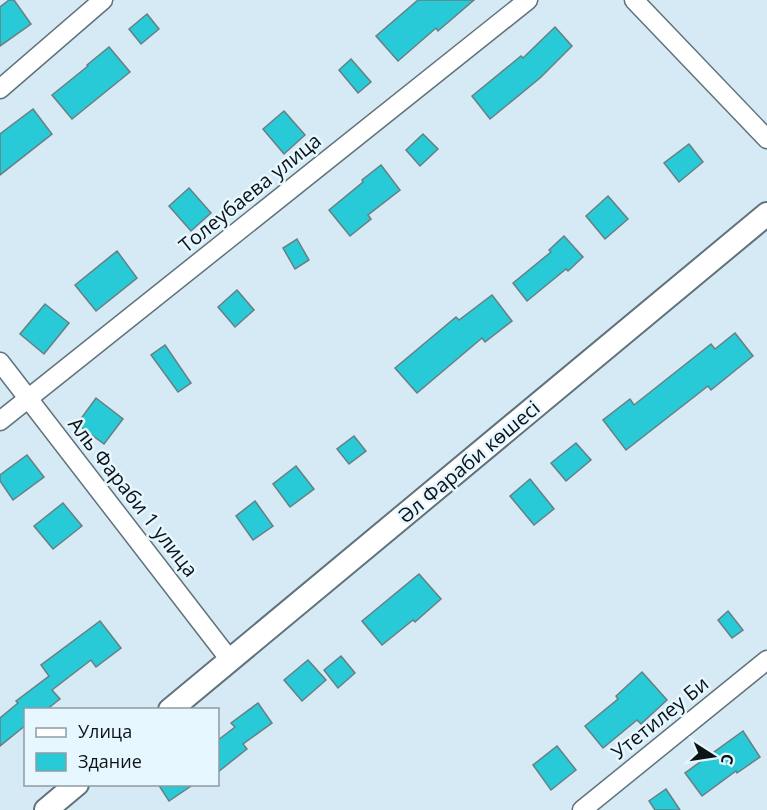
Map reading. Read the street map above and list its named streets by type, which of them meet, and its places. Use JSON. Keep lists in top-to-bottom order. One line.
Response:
{"streets":{"street":["Толеубаева улица","Әл Фараби көшесі","Аль Фараби 1 улица","Утетилеу Би"]},"crossings":[["Толеубаева улица","Аль Фараби 1 улица"],["Әл Фараби көшесі","Аль Фараби 1 улица"]],"legend":["Улица","Здание"],"north":"right"}
